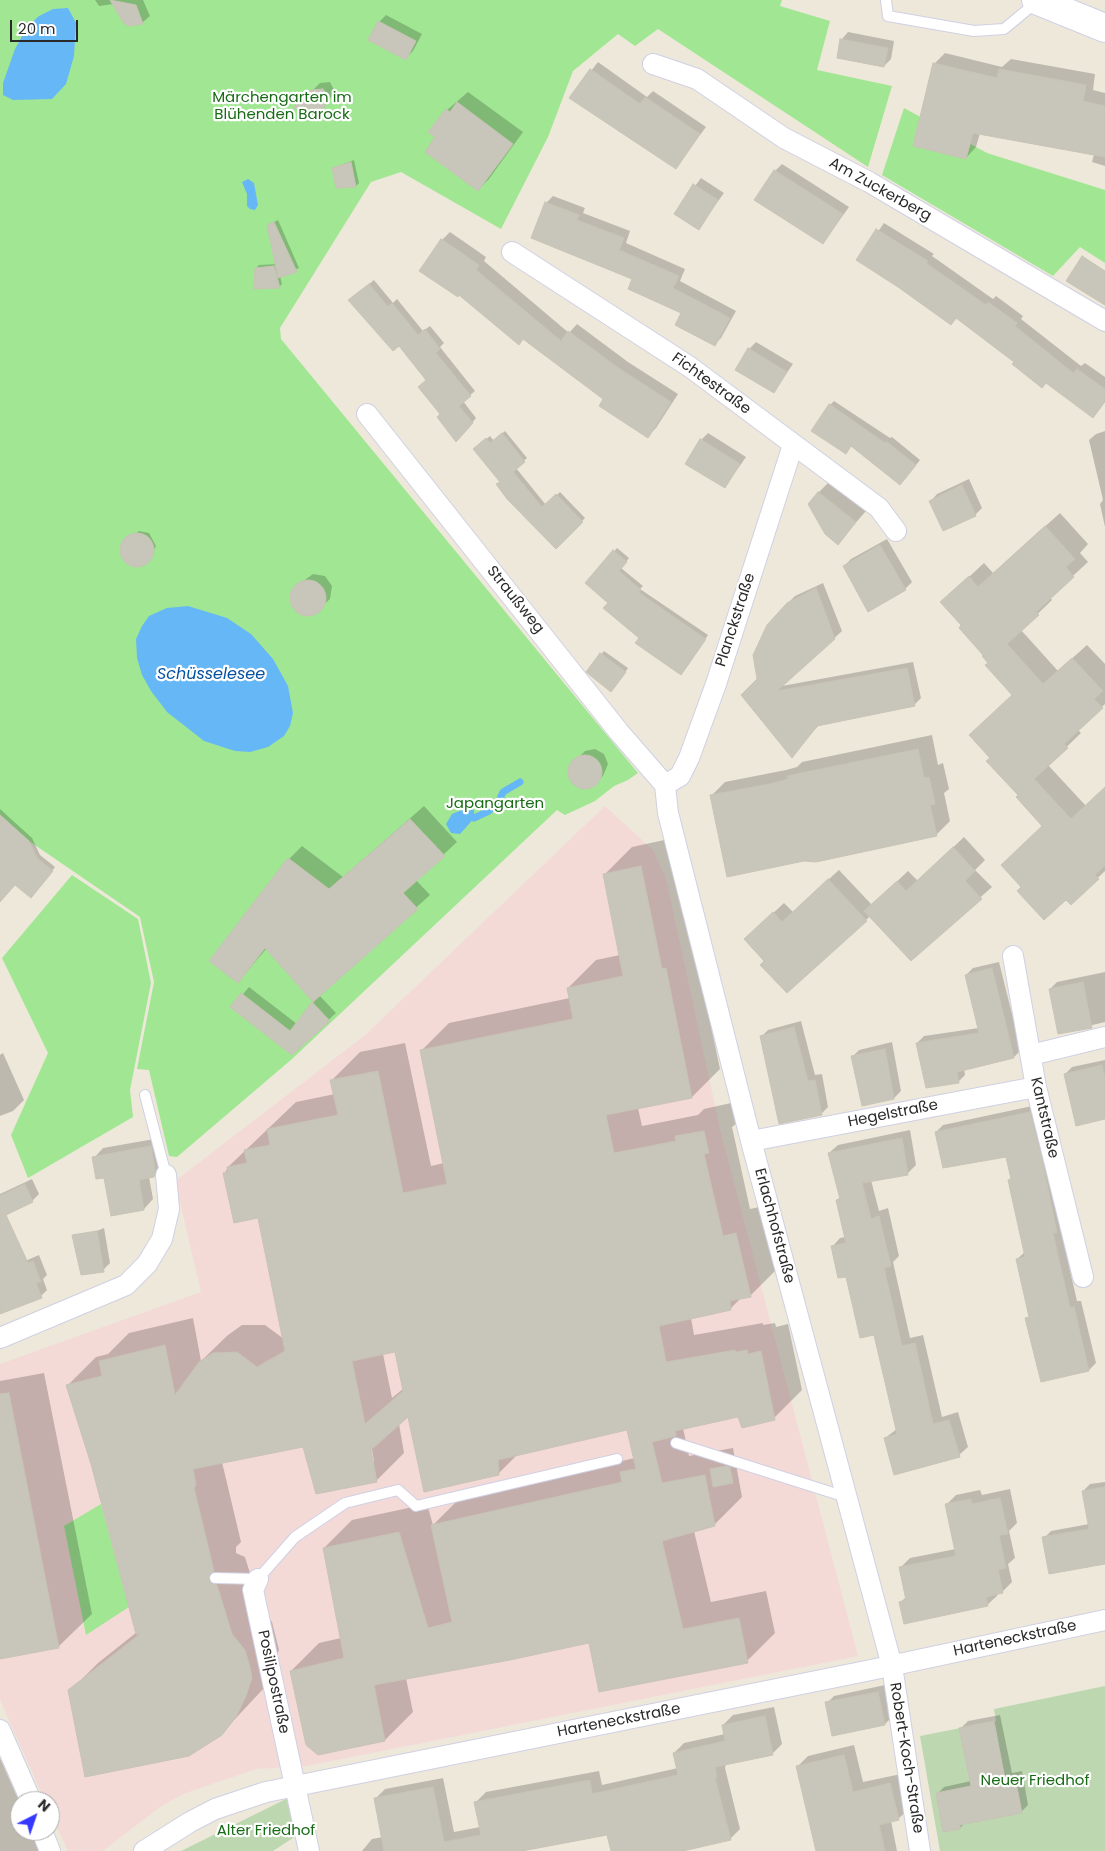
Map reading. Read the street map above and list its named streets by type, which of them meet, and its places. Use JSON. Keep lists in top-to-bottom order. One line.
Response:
{"streets":{"street":["Am Zuckerberg","Fichtestraße","Straußweg","Planckstraße","Hegelstraße","Kantstraße","Erlachhofstraße","Harteneckstraße","Posilipostraße","Robert-Koch-Straße"]},"crossings":[["Fichtestraße","Planckstraße"],["Straußweg","Planckstraße"],["Straußweg","Erlachhofstraße"],["Planckstraße","Erlachhofstraße"],["Hegelstraße","Kantstraße"],["Hegelstraße","Erlachhofstraße"],["Erlachhofstraße","Harteneckstraße"],["Erlachhofstraße","Robert-Koch-Straße"],["Harteneckstraße","Posilipostraße"],["Harteneckstraße","Robert-Koch-Straße"]],"water":["Schüsselesee"],"parks":["Märchengarten im Blühenden Barock","Japangarten","Neuer Friedhof","Alter Friedhof"],"scale_bar":"20 m","north":"top right"}
